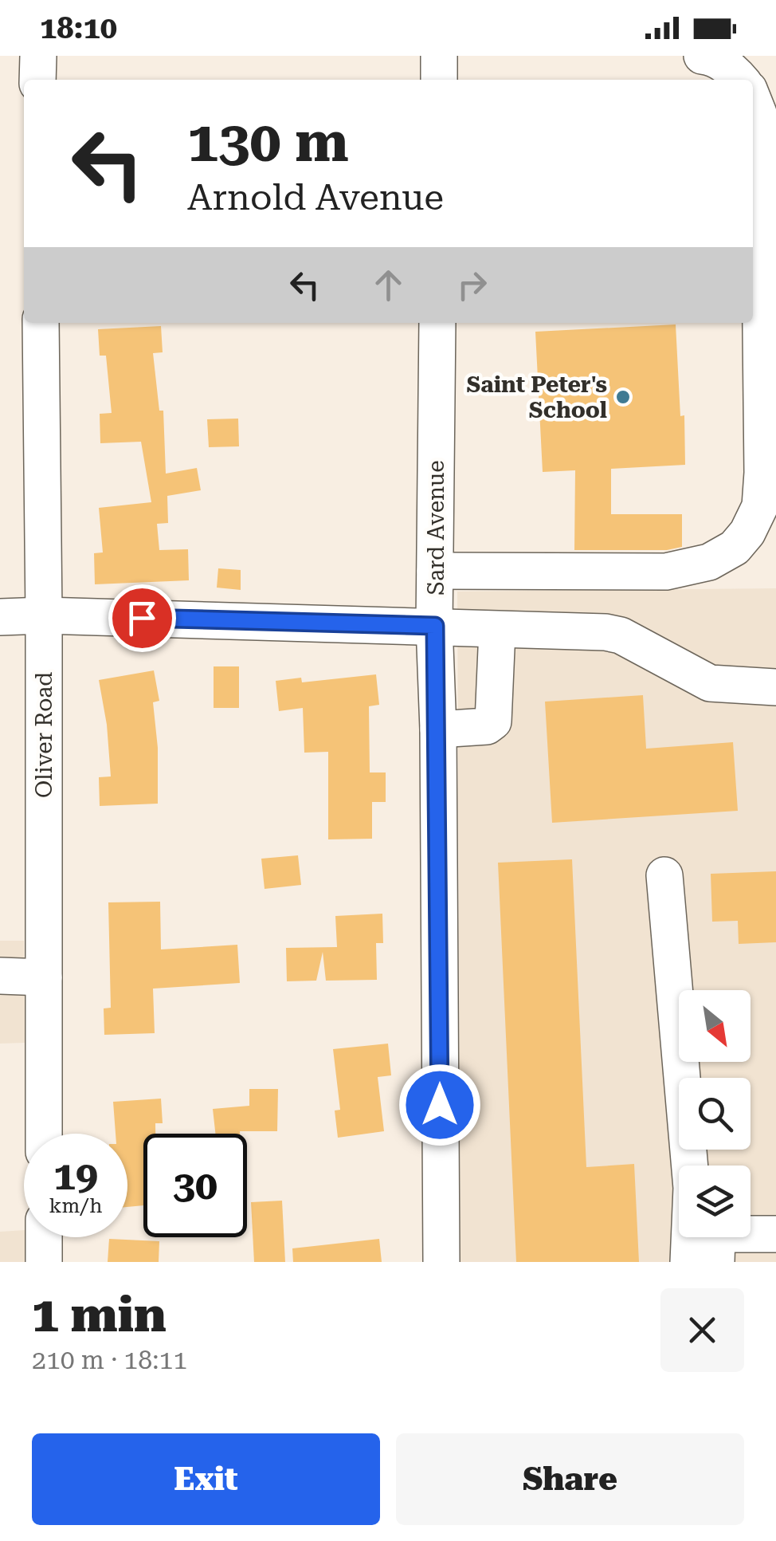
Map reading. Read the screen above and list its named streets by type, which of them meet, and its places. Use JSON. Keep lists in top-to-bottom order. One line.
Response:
{"streets":{"street":["Sard Avenue","Oliver Road"]},"places":["Saint Peter's School"],"north":"bottom right","page":{"status":"18:10","turn":["130 m","Arnold Avenue"],"speed":"19 km/h","limit":"30","heading":["1 min","210 m · 18:11"],"buttons":["Exit","Share"]}}
